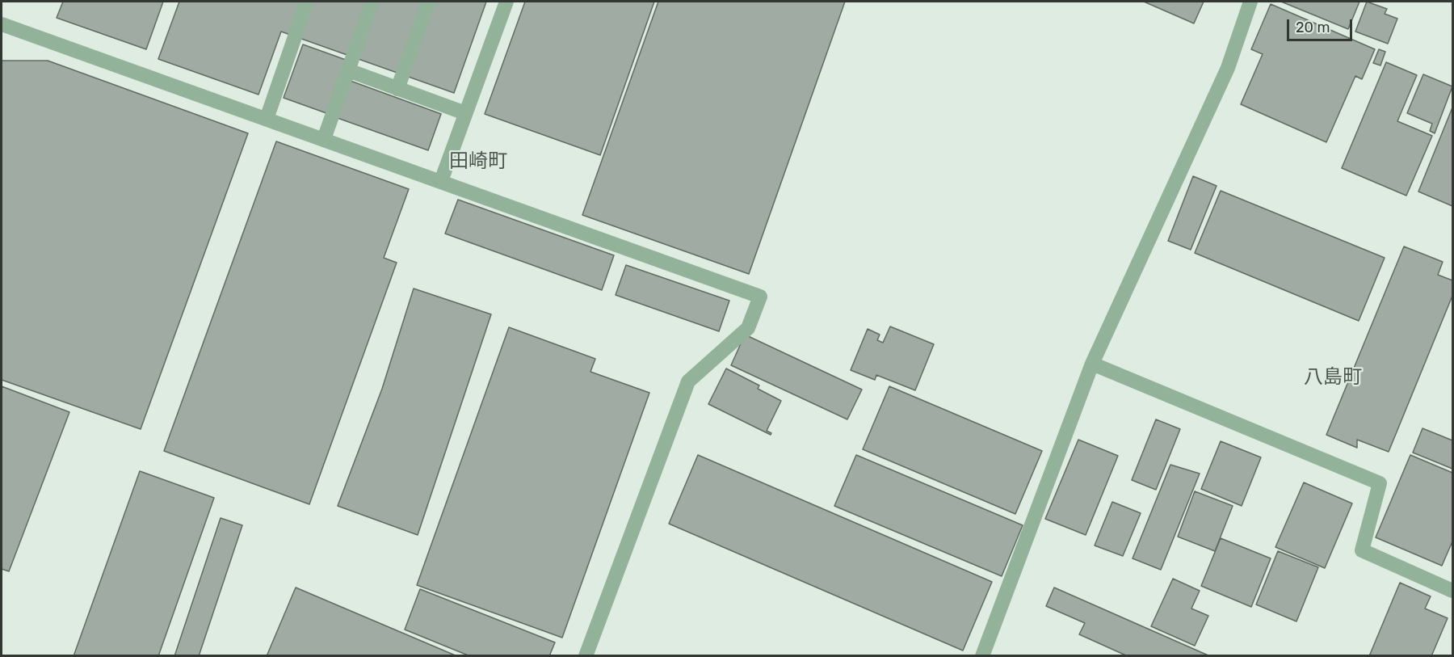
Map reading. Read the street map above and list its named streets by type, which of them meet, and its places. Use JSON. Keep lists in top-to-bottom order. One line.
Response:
{"districts":["田崎町","八島町"],"scale_bar":"20 m"}
